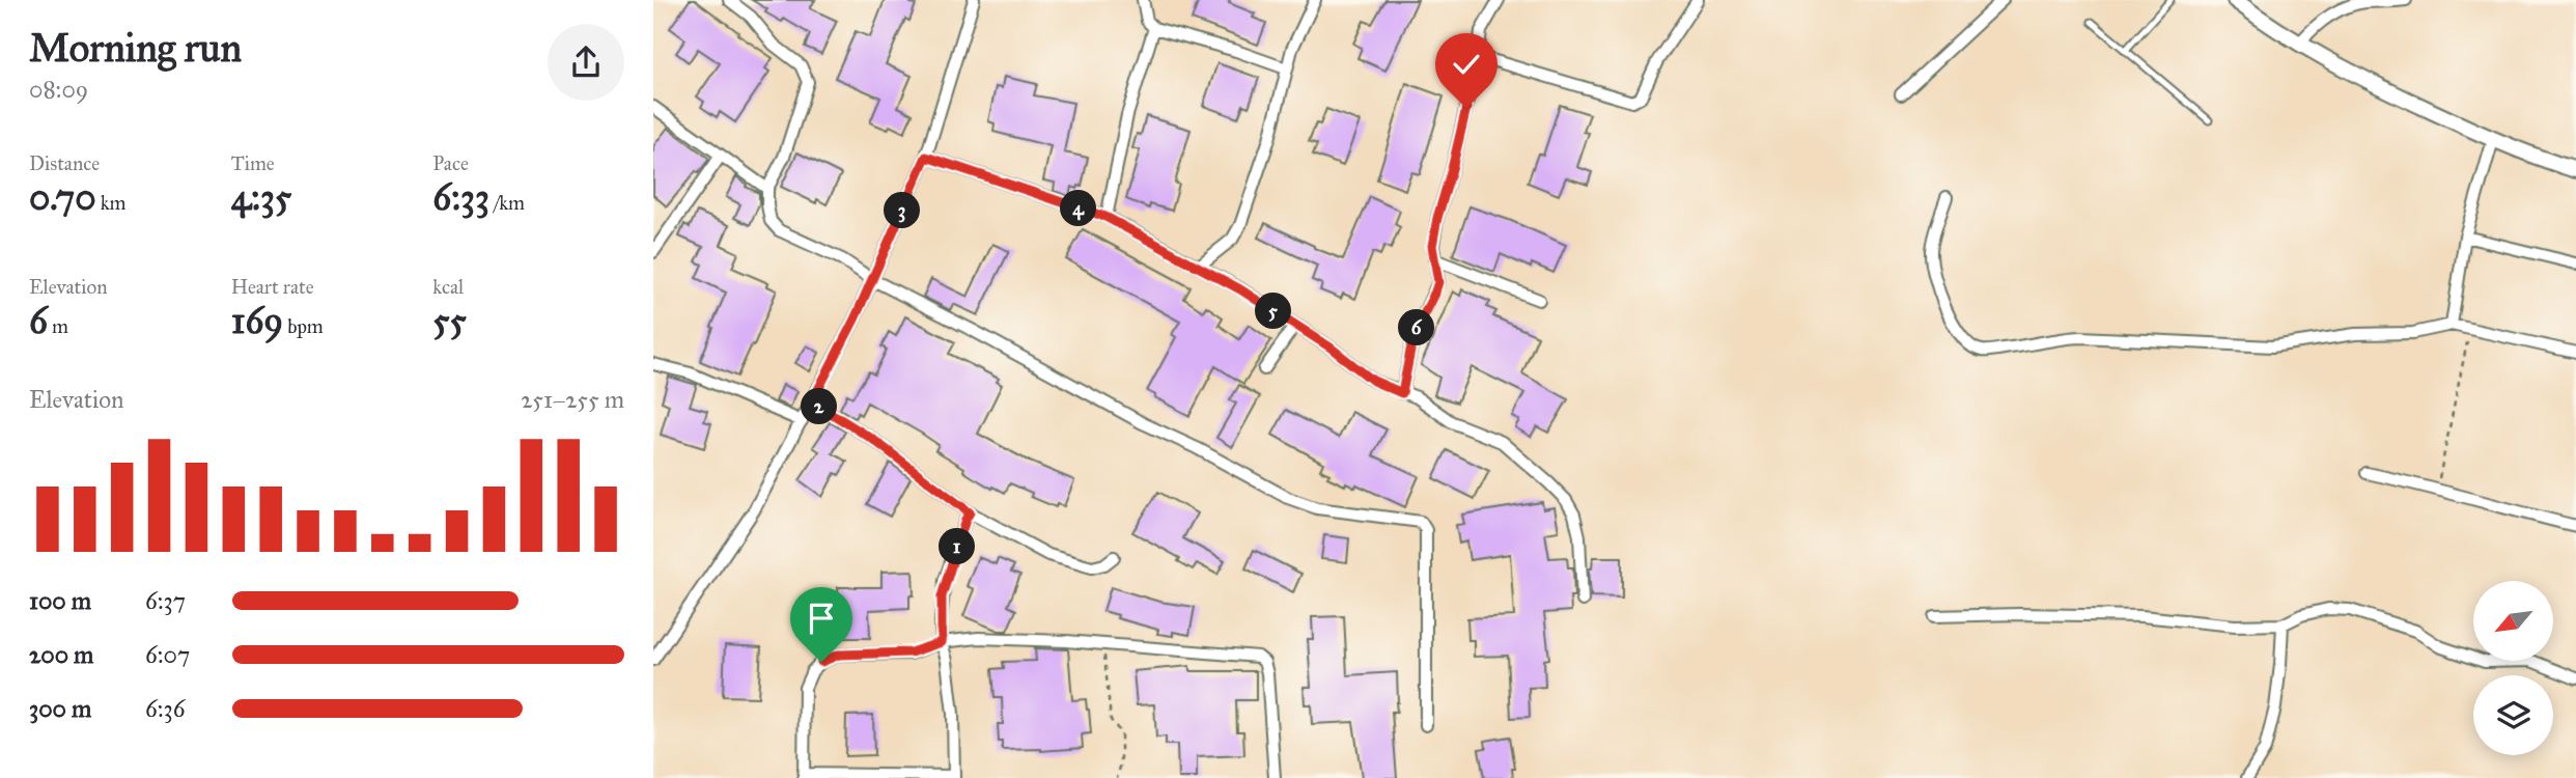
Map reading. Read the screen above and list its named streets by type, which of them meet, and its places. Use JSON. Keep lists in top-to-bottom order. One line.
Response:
{"north":"bottom left","page":{"heading":["Morning run","08:09"],"stats":[["Distance","0.70 km"],["Time","4:35"],["Pace","6:33 /km"],["Elevation","6 m"],["Heart rate","169 bpm"],["kcal","55"]],"pins":["4","3","5","6","2","1"],"chart":["Elevation","251–255 m"],"list":[{"name":"100 m","note":"6:37"},{"name":"200 m","note":"6:07"},{"name":"300 m","note":"6:36"}]}}
